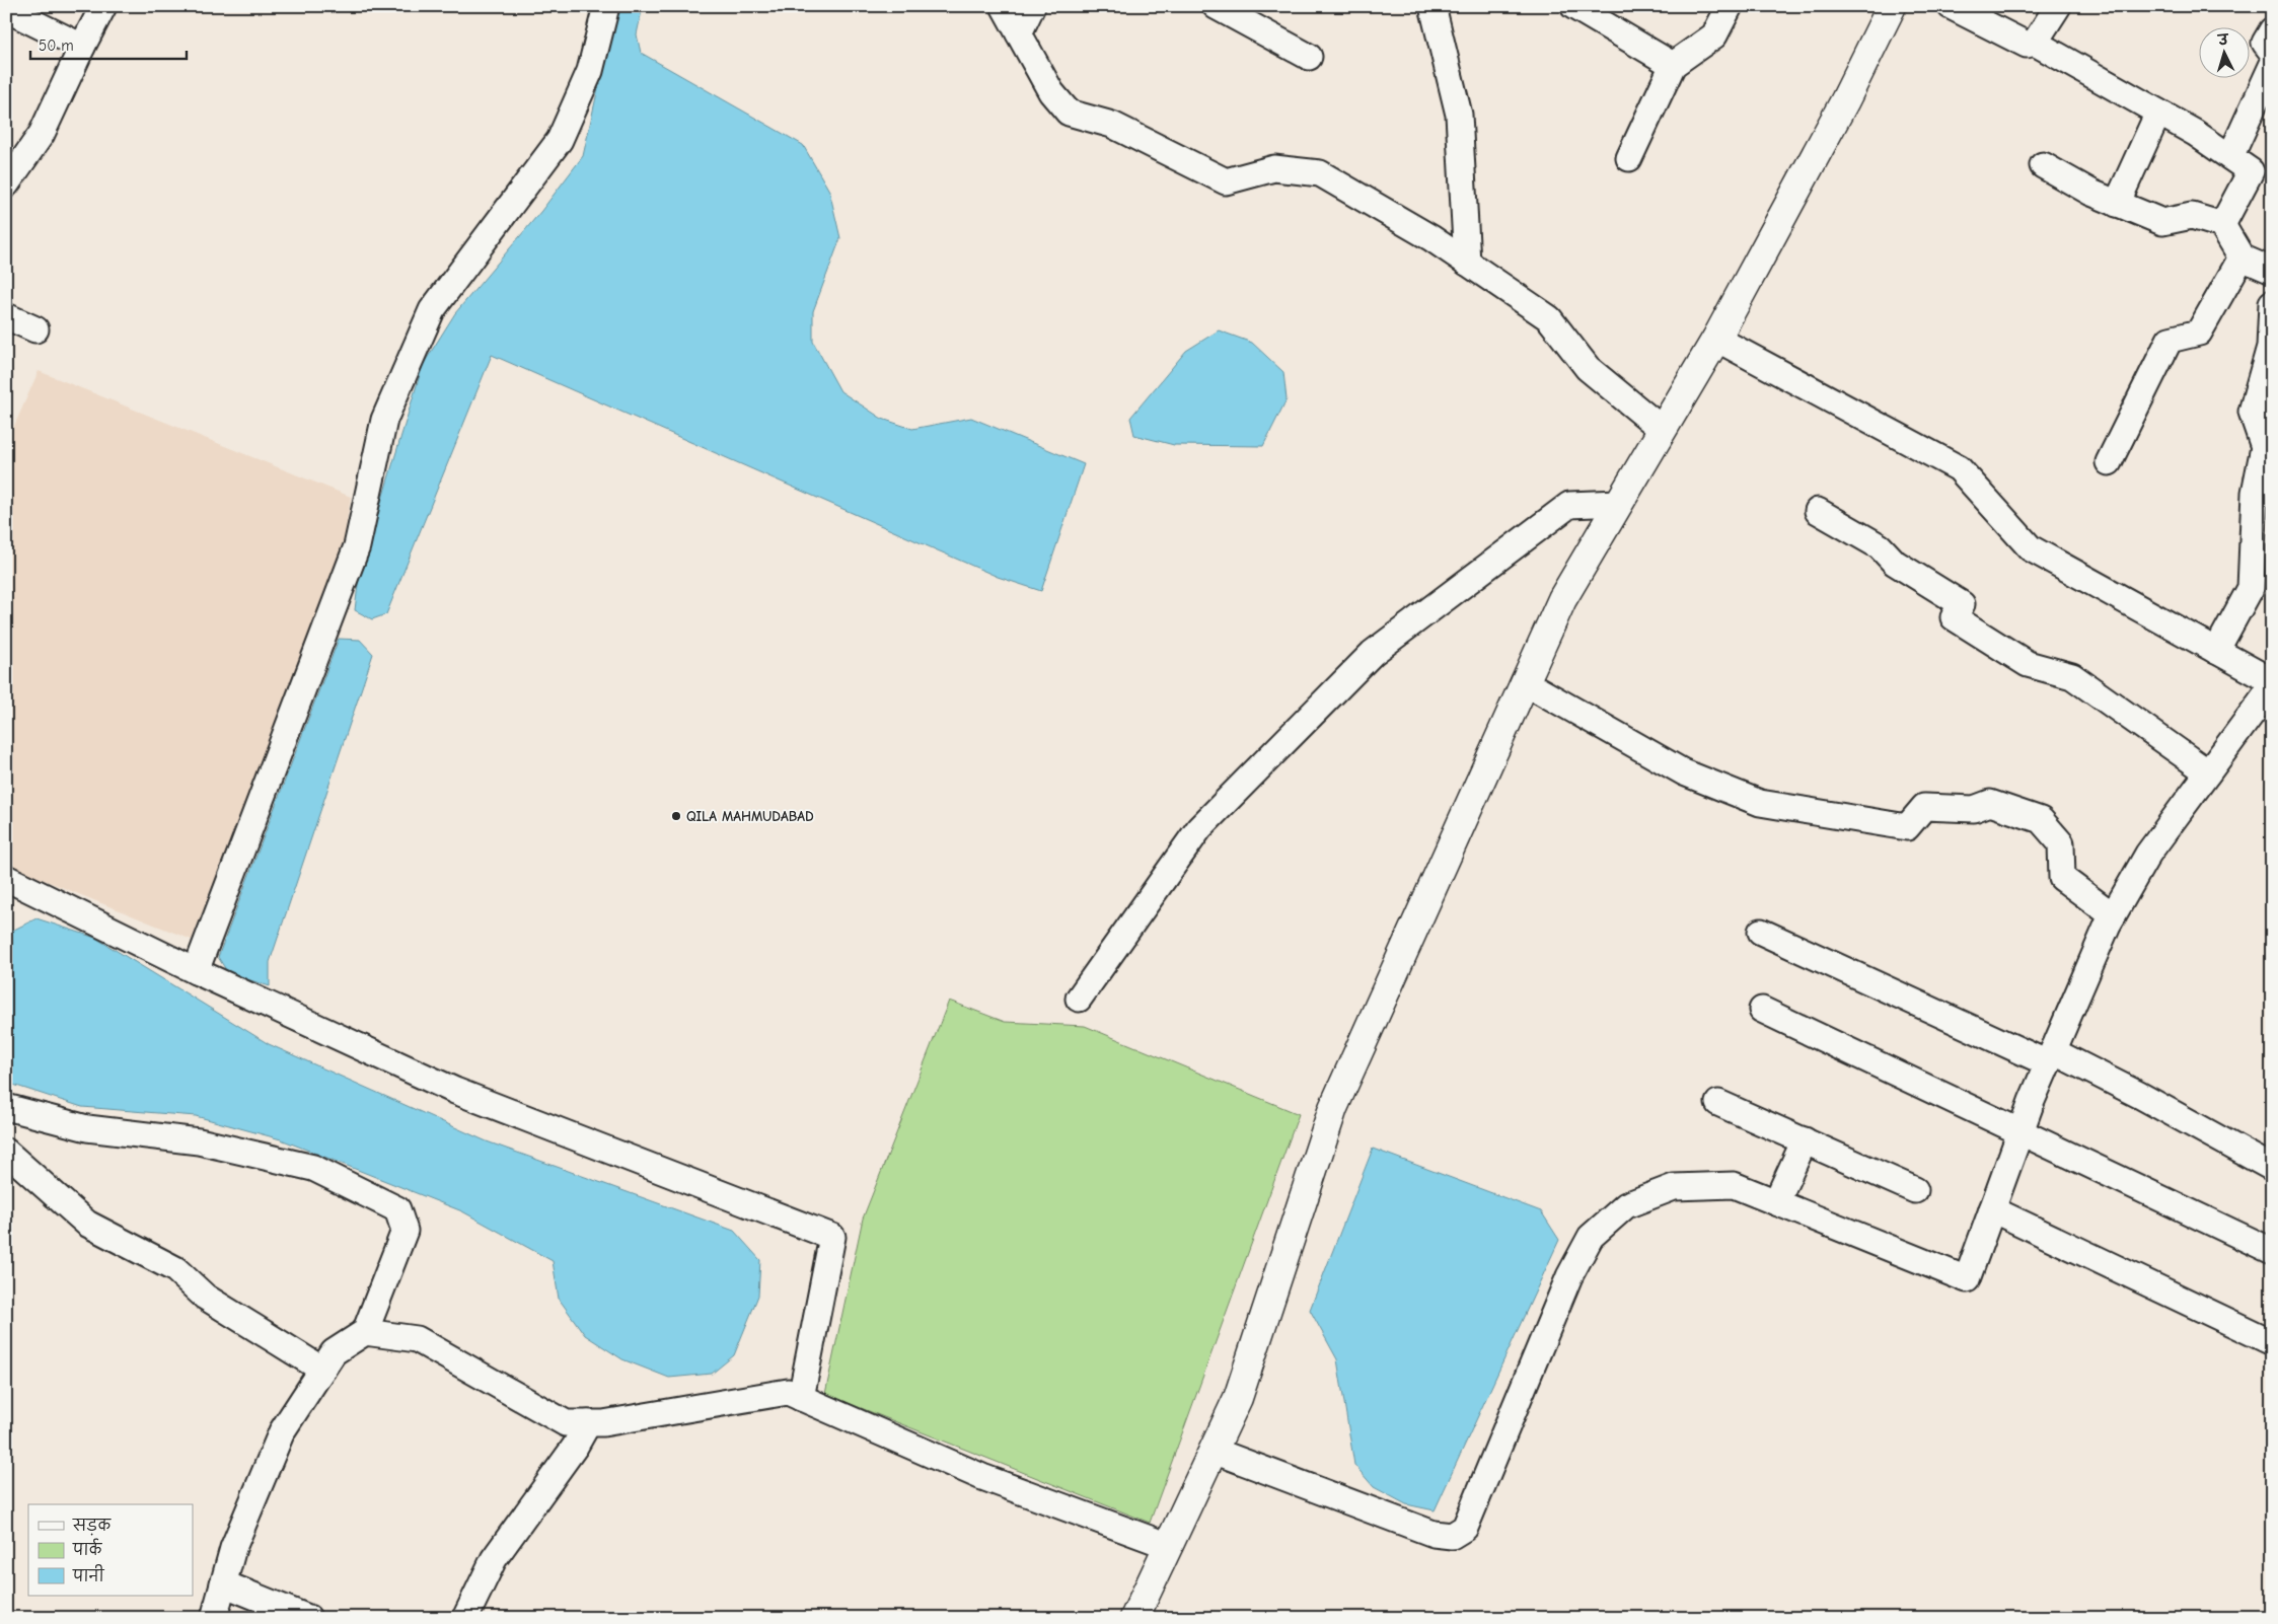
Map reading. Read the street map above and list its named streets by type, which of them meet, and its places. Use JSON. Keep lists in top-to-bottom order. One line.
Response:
{"places":["QILA MAHMUDABAD"],"legend":["सड़क","पार्क","पानी"],"scale_bar":"50 m","north":"top"}
